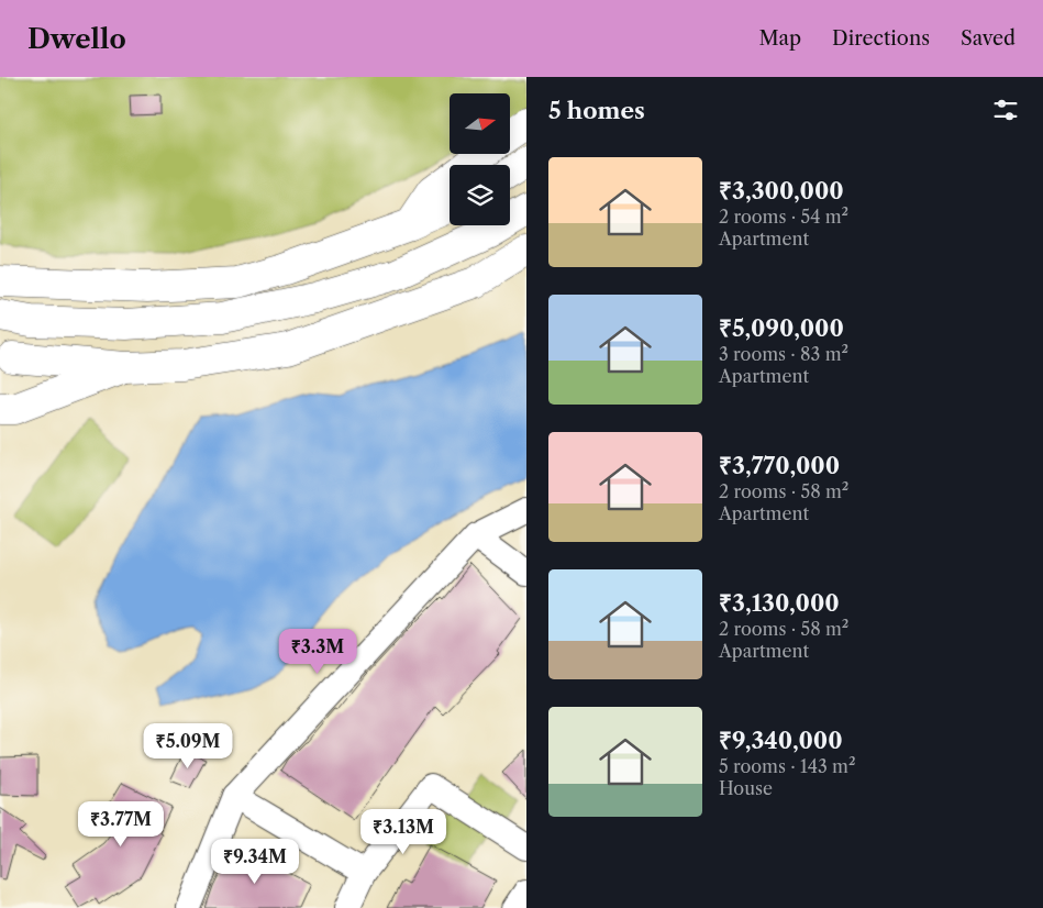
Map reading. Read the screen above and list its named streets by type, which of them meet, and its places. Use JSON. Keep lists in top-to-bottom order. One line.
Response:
{"north":"right","page":{"header":"Dwello","nav":["Map","Directions","Saved"],"heading":"5 homes","list":[{"name":"₹3,300,000","note":"2 rooms · 54 m² · Apartment"},{"name":"₹5,090,000","note":"3 rooms · 83 m² · Apartment"},{"name":"₹3,770,000","note":"2 rooms · 58 m² · Apartment"},{"name":"₹3,130,000","note":"2 rooms · 58 m² · Apartment"},{"name":"₹9,340,000","note":"5 rooms · 143 m² · House"}],"price":["₹3.3M","₹5.09M","₹3.77M","₹3.13M","₹9.34M"]}}
